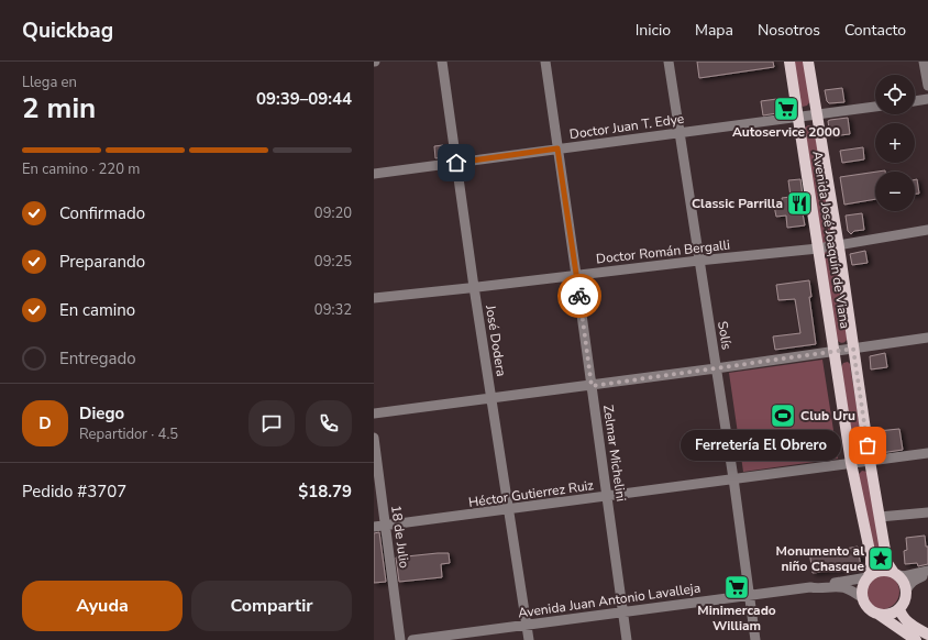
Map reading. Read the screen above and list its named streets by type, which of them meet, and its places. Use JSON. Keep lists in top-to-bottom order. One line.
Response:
{"streets":{"main road":["Avenida José Joaquín de Viana"],"street":["Doctor Juan T. Edye","Doctor Román Bergalli","Solís","José Dodera","Zelmar Michelini","Héctor Gutierrez Ruiz","18 de Julio","Avenida Juan Antonio Lavalleja"]},"crossings":[["Doctor Juan T. Edye","Avenida José Joaquín de Viana"],["Doctor Juan T. Edye","Solís"],["Doctor Juan T. Edye","José Dodera"],["Doctor Juan T. Edye","Zelmar Michelini"],["Avenida José Joaquín de Viana","Doctor Román Bergalli"],["Avenida José Joaquín de Viana","Héctor Gutierrez Ruiz"],["Avenida José Joaquín de Viana","Avenida Juan Antonio Lavalleja"],["Doctor Román Bergalli","Solís"],["Doctor Román Bergalli","José Dodera"],["Doctor Román Bergalli","Zelmar Michelini"],["Solís","Héctor Gutierrez Ruiz"],["Solís","Avenida Juan Antonio Lavalleja"],["José Dodera","Héctor Gutierrez Ruiz"],["José Dodera","Avenida Juan Antonio Lavalleja"],["Zelmar Michelini","Héctor Gutierrez Ruiz"],["Zelmar Michelini","Avenida Juan Antonio Lavalleja"],["Héctor Gutierrez Ruiz","18 de Julio"]],"places":{"supermarket":["Autoservice 2000","Minimercado William"],"restaurant":["Classic Parrilla"],"sports":["Club Uru"],"other":["Ferretería El Obrero"],"place":["Monumento al niño Chasque"]},"page":{"header":"Quickbag","nav":["Inicio","Mapa","Nosotros","Contacto"],"heading":["2 min","Llega en","09:39–09:44"],"panel":["Diego","Repartidor · 4.5","Pedido #3707","$18.79"],"map_buttons":["+","−"],"bar":"En camino · 220 m","list":[["Confirmado","09:20"],["Preparando","09:25"],["En camino","09:32"],"Entregado"],"round":"D","bubble":"Ferretería El Obrero","buttons":["Ayuda","Compartir"]}}
